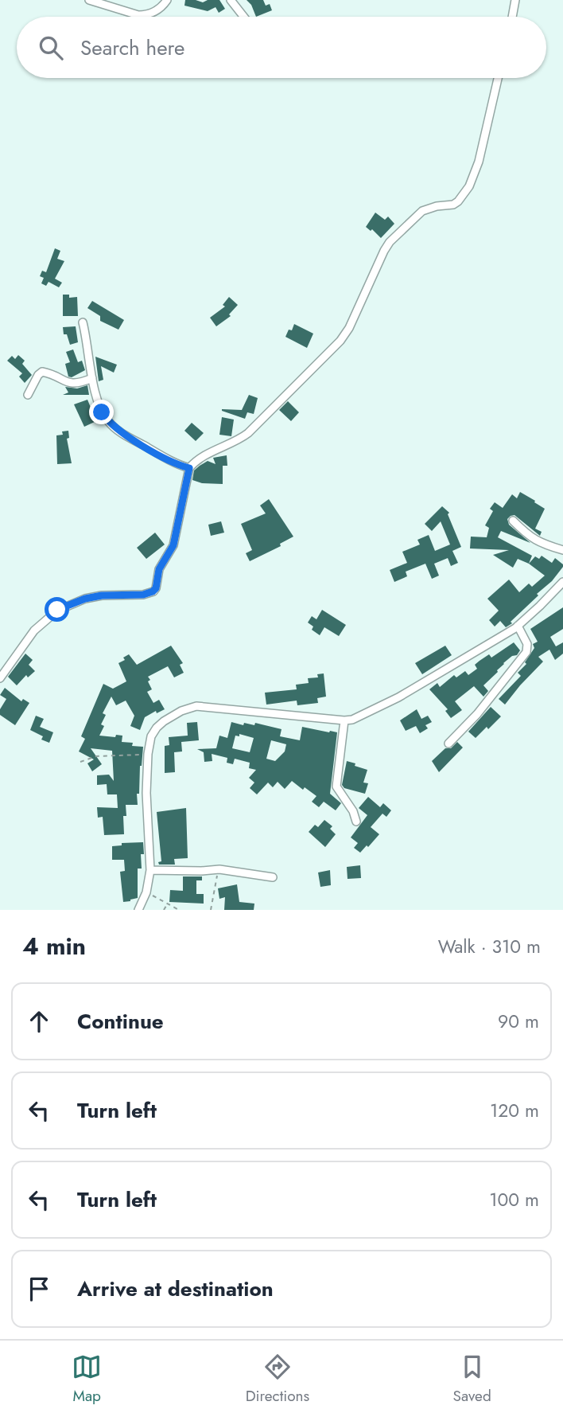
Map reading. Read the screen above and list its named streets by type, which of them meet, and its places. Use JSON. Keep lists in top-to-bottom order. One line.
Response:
{"page":{"search":"Search here","heading":["4 min","Walk · 310 m"],"list":[["Continue","90 m"],["Turn left","120 m"],["Turn left","100 m"],"Arrive at destination"],"nav":["Map","Directions","Saved"]}}
